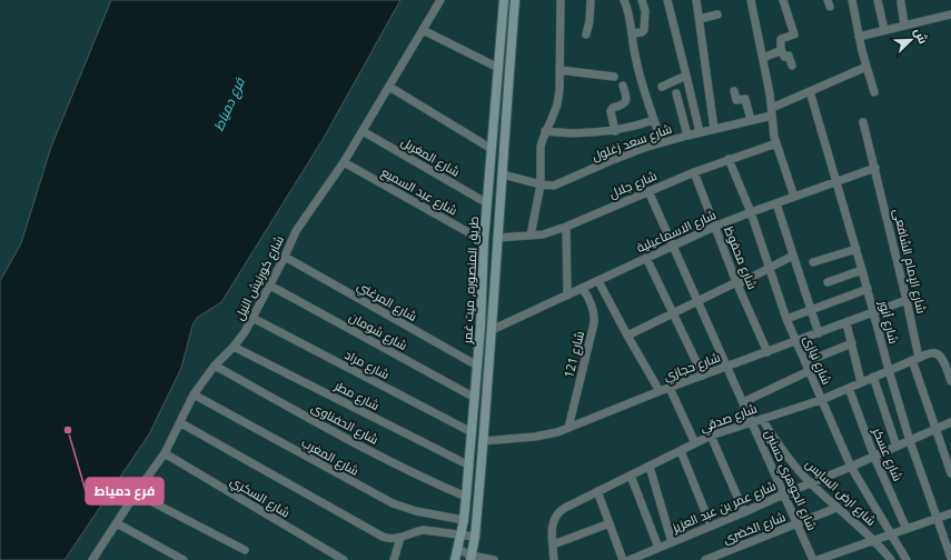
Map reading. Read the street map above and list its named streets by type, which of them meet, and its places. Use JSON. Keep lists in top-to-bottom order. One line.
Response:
{"streets":{"main road":["طريق المنصوره, ميت غمر"],"street":["شارع سعد زغلول","شارع المغربل","شارع جلال","شارع عبد السميع","شارع الاسماعيلية","شارع محفوظ","شارع الإمام الشافعى","شارع كورنيش النيل","شارع المرغني","شارع أنور","شارع شومان","شارع 121","شارع نيازى","شارع مراد","شارع حجازي","شارع مطر","شارع صدقي","شارع الحفناوى","شارع عسكر","شارع المغرب","شارع الجوهري حسنين","شارع ارض السايس","شارع السكري","شارع عمر بن عبد العزيز","شارع الخضرى"]},"crossings":[["شارع سعد زغلول","طريق المنصوره, ميت غمر"],["شارع سعد زغلول","شارع أنور"],["شارع المغربل","شارع كورنيش النيل"],["شارع المغربل","طريق المنصوره, ميت غمر"],["شارع جلال","شارع محفوظ"],["شارع جلال","طريق المنصوره, ميت غمر"],["شارع جلال","شارع نيازى"],["شارع جلال","شارع الجوهري حسنين"],["شارع عبد السميع","شارع كورنيش النيل"],["شارع عبد السميع","طريق المنصوره, ميت غمر"],["شارع الاسماعيلية","شارع محفوظ"],["شارع الاسماعيلية","شارع الإمام الشافعى"],["شارع الاسماعيلية","طريق المنصوره, ميت غمر"],["شارع الاسماعيلية","شارع أنور"],["شارع الاسماعيلية","شارع 121"],["شارع الاسماعيلية","شارع نيازى"],["شارع الاسماعيلية","شارع الجوهري حسنين"],["شارع محفوظ","شارع حجازي"],["شارع الإمام الشافعى","شارع حجازي"],["شارع الإمام الشافعى","شارع صدقي"],["شارع الإمام الشافعى","شارع عمر بن عبد العزيز"],["شارع كورنيش النيل","شارع المرغني"],["شارع كورنيش النيل","شارع شومان"],["شارع كورنيش النيل","شارع مراد"],["شارع كورنيش النيل","شارع مطر"],["شارع كورنيش النيل","شارع الحفناوى"],["شارع كورنيش النيل","شارع المغرب"],["شارع كورنيش النيل","شارع السكري"],["طريق المنصوره, ميت غمر","شارع المرغني"],["طريق المنصوره, ميت غمر","شارع شومان"],["طريق المنصوره, ميت غمر","شارع مراد"],["طريق المنصوره, ميت غمر","شارع حجازي"],["طريق المنصوره, ميت غمر","شارع مطر"],["طريق المنصوره, ميت غمر","شارع الحفناوى"],["طريق المنصوره, ميت غمر","شارع المغرب"],["شارع أنور","شارع حجازي"],["شارع أنور","شارع صدقي"],["شارع أنور","شارع عمر بن عبد العزيز"],["شارع 121","شارع حجازي"],["شارع نيازى","شارع حجازي"],["شارع نيازى","شارع صدقي"],["شارع نيازى","شارع عمر بن عبد العزيز"],["شارع حجازي","شارع الجوهري حسنين"],["شارع صدقي","شارع عسكر"],["شارع صدقي","شارع الجوهري حسنين"],["شارع صدقي","شارع ارض السايس"],["شارع عسكر","شارع عمر بن عبد العزيز"],["شارع الجوهري حسنين","شارع عمر بن عبد العزيز"],["شارع الجوهري حسنين","شارع الخضرى"],["شارع ارض السايس","شارع عمر بن عبد العزيز"],["شارع ارض السايس","شارع الخضرى"]],"water":["فرع دمياط"],"places":["فرع دمياط"],"north":"top right"}
